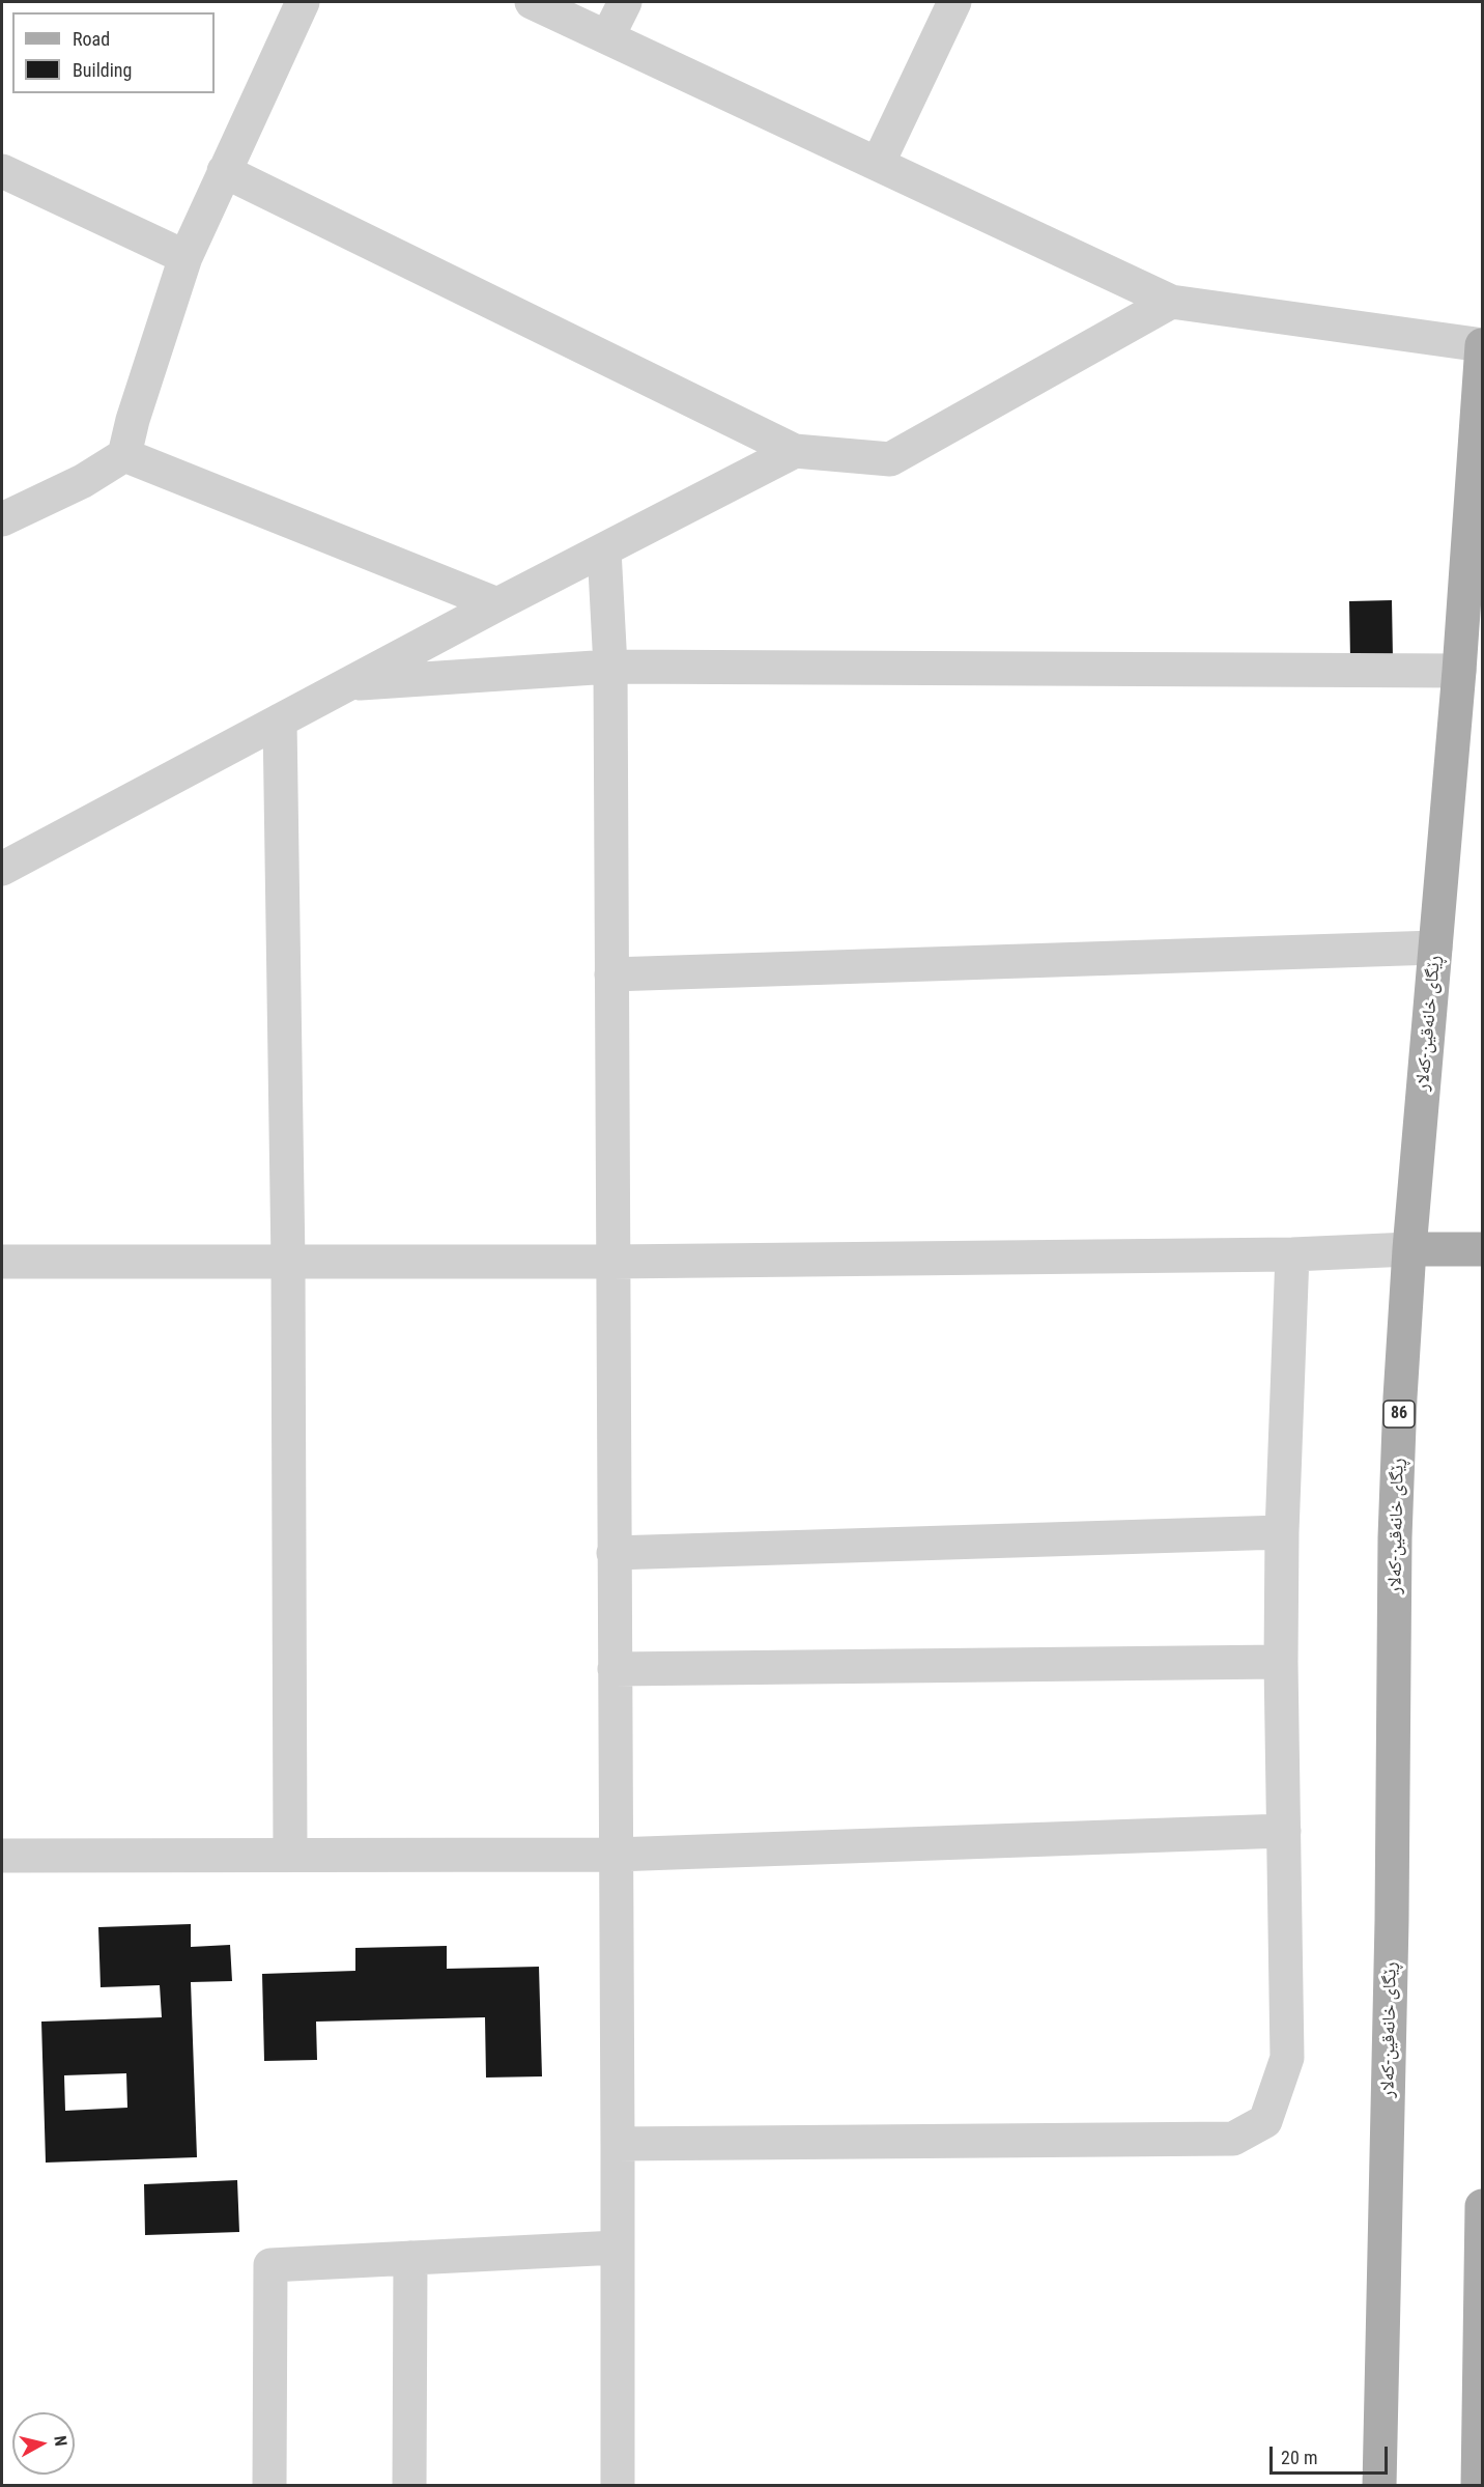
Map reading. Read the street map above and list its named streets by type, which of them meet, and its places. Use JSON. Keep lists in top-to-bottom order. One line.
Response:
{"streets":{"main road":["ڕێگای خانەقین-کەلار","86"]},"legend":["Road","Building"],"scale_bar":"20 m","north":"right"}
